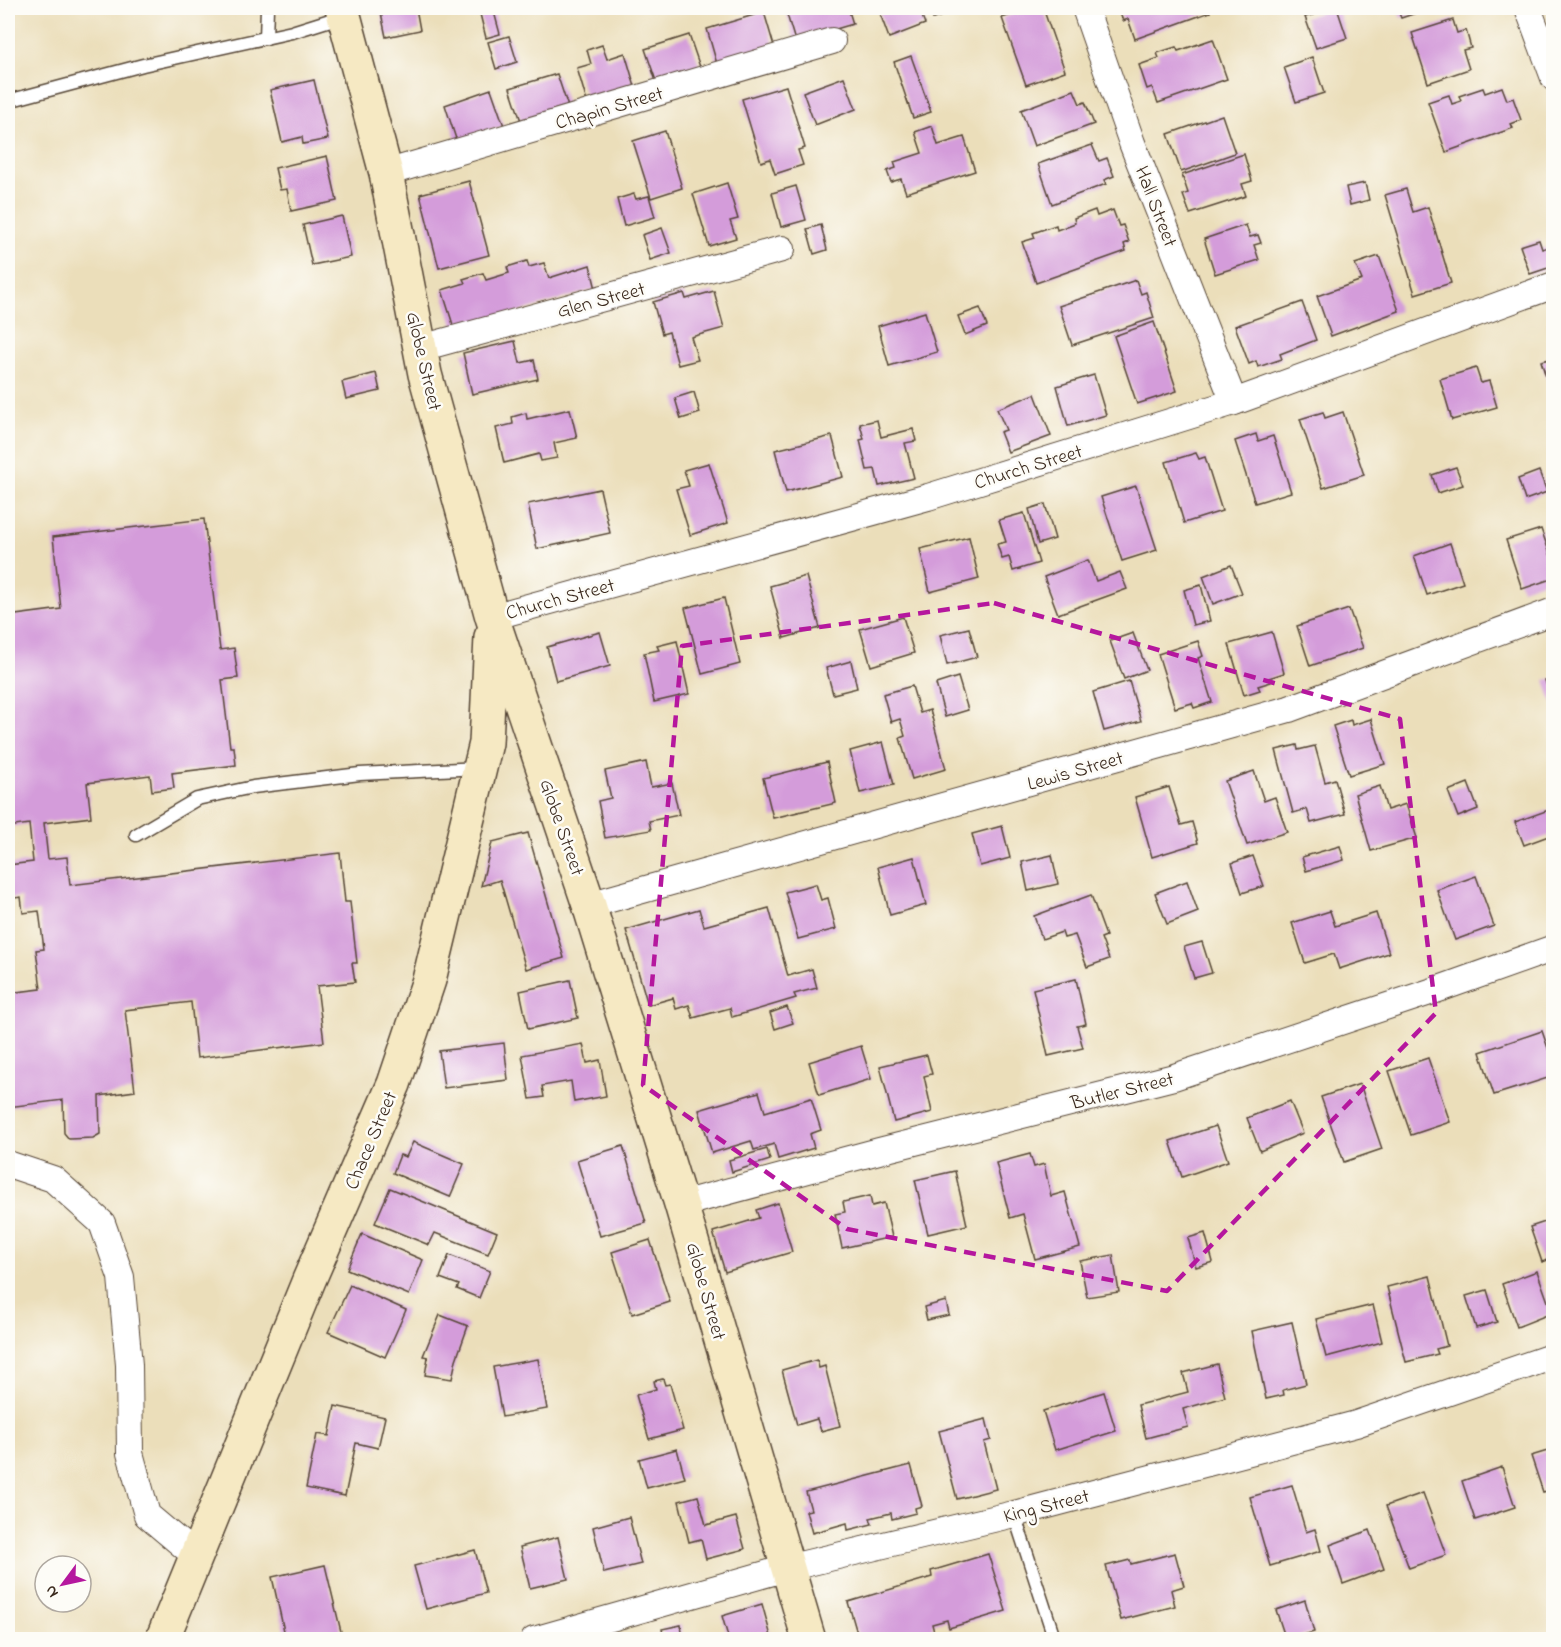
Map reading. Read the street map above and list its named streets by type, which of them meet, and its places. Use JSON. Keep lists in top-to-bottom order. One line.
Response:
{"streets":{"main road":["Globe Street","Chace Street"],"street":["Chapin Street","Hall Street","Glen Street","Church Street","Lewis Street","Butler Street","King Street"]},"crossings":[["Chapin Street","Globe Street"],["Hall Street","Church Street"],["Glen Street","Globe Street"],["Globe Street","Church Street"],["Globe Street","Lewis Street"],["Globe Street","Butler Street"],["Globe Street","Chace Street"],["Globe Street","King Street"],["Church Street","Chace Street"]],"north":"bottom left"}
